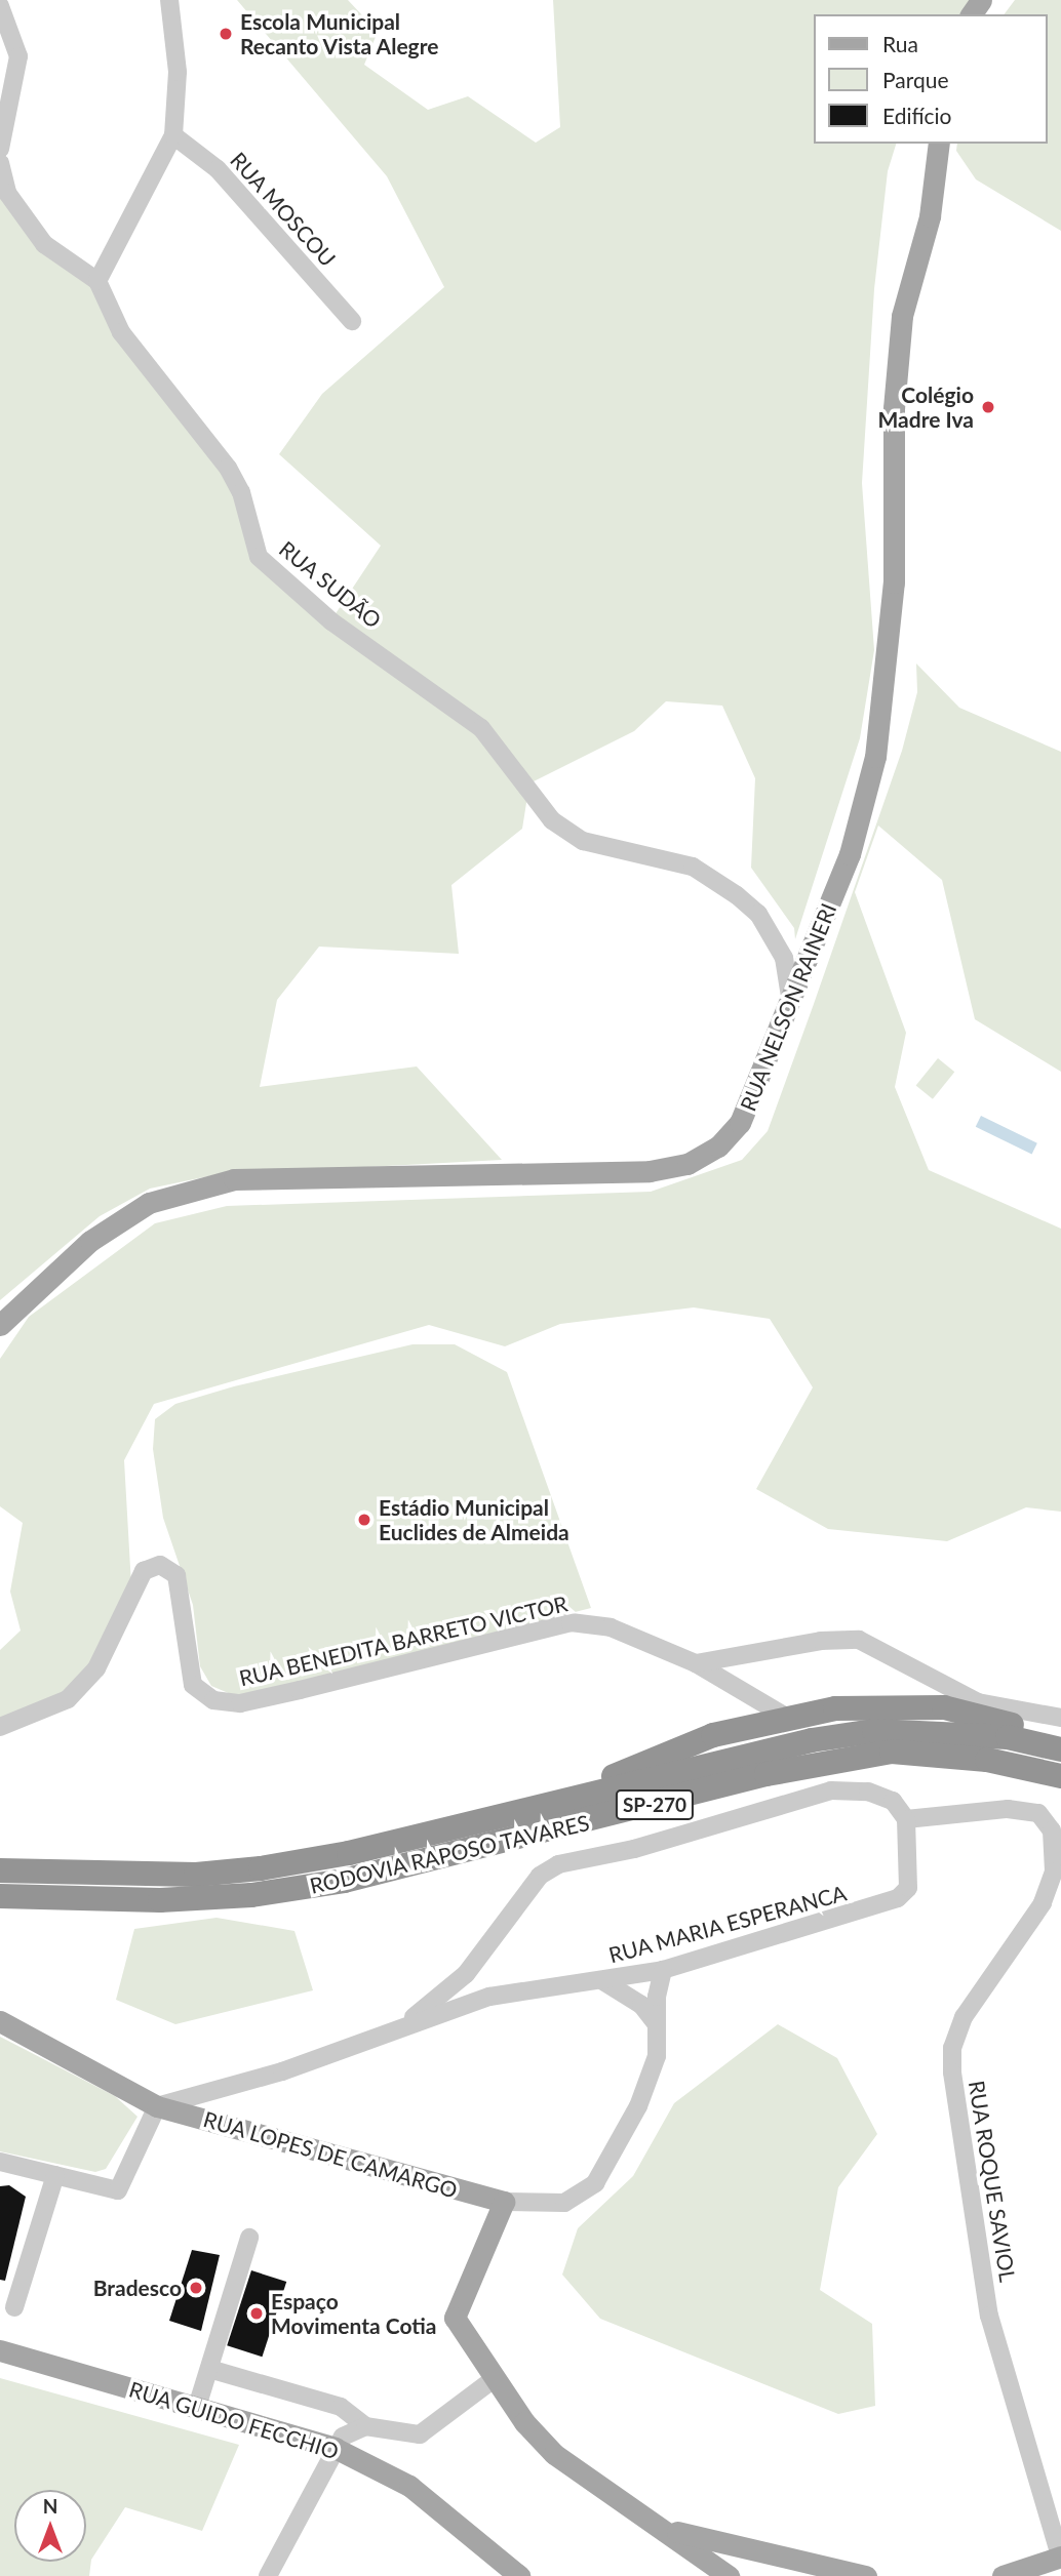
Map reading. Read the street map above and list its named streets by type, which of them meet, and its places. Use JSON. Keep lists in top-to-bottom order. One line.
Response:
{"streets":{"highway":["SP-270","RODOVIA RAPOSO TAVARES"],"main road":["RUA NELSON RAINERI","RUA LOPES DE CAMARGO","RUA GUIDO FECCHIO"],"street":["RUA MOSCOU","RUA SUDÃO","RUA BENEDITA BARRETO VICTOR","RUA MARIA ESPERANCA","RUA ROQUE SAVIOL"]},"crossings":[["RUA SUDÃO","RUA NELSON RAINERI"],["RUA MARIA ESPERANCA","RUA ROQUE SAVIOL"]],"places":["Escola Municipal Recanto Vista Alegre","Colégio Madre Iva","Estádio Municipal Euclides de Almeida","Bradesco","Espaço Movimenta Cotia"],"legend":["Rua","Parque","Edifício"],"north":"top"}
